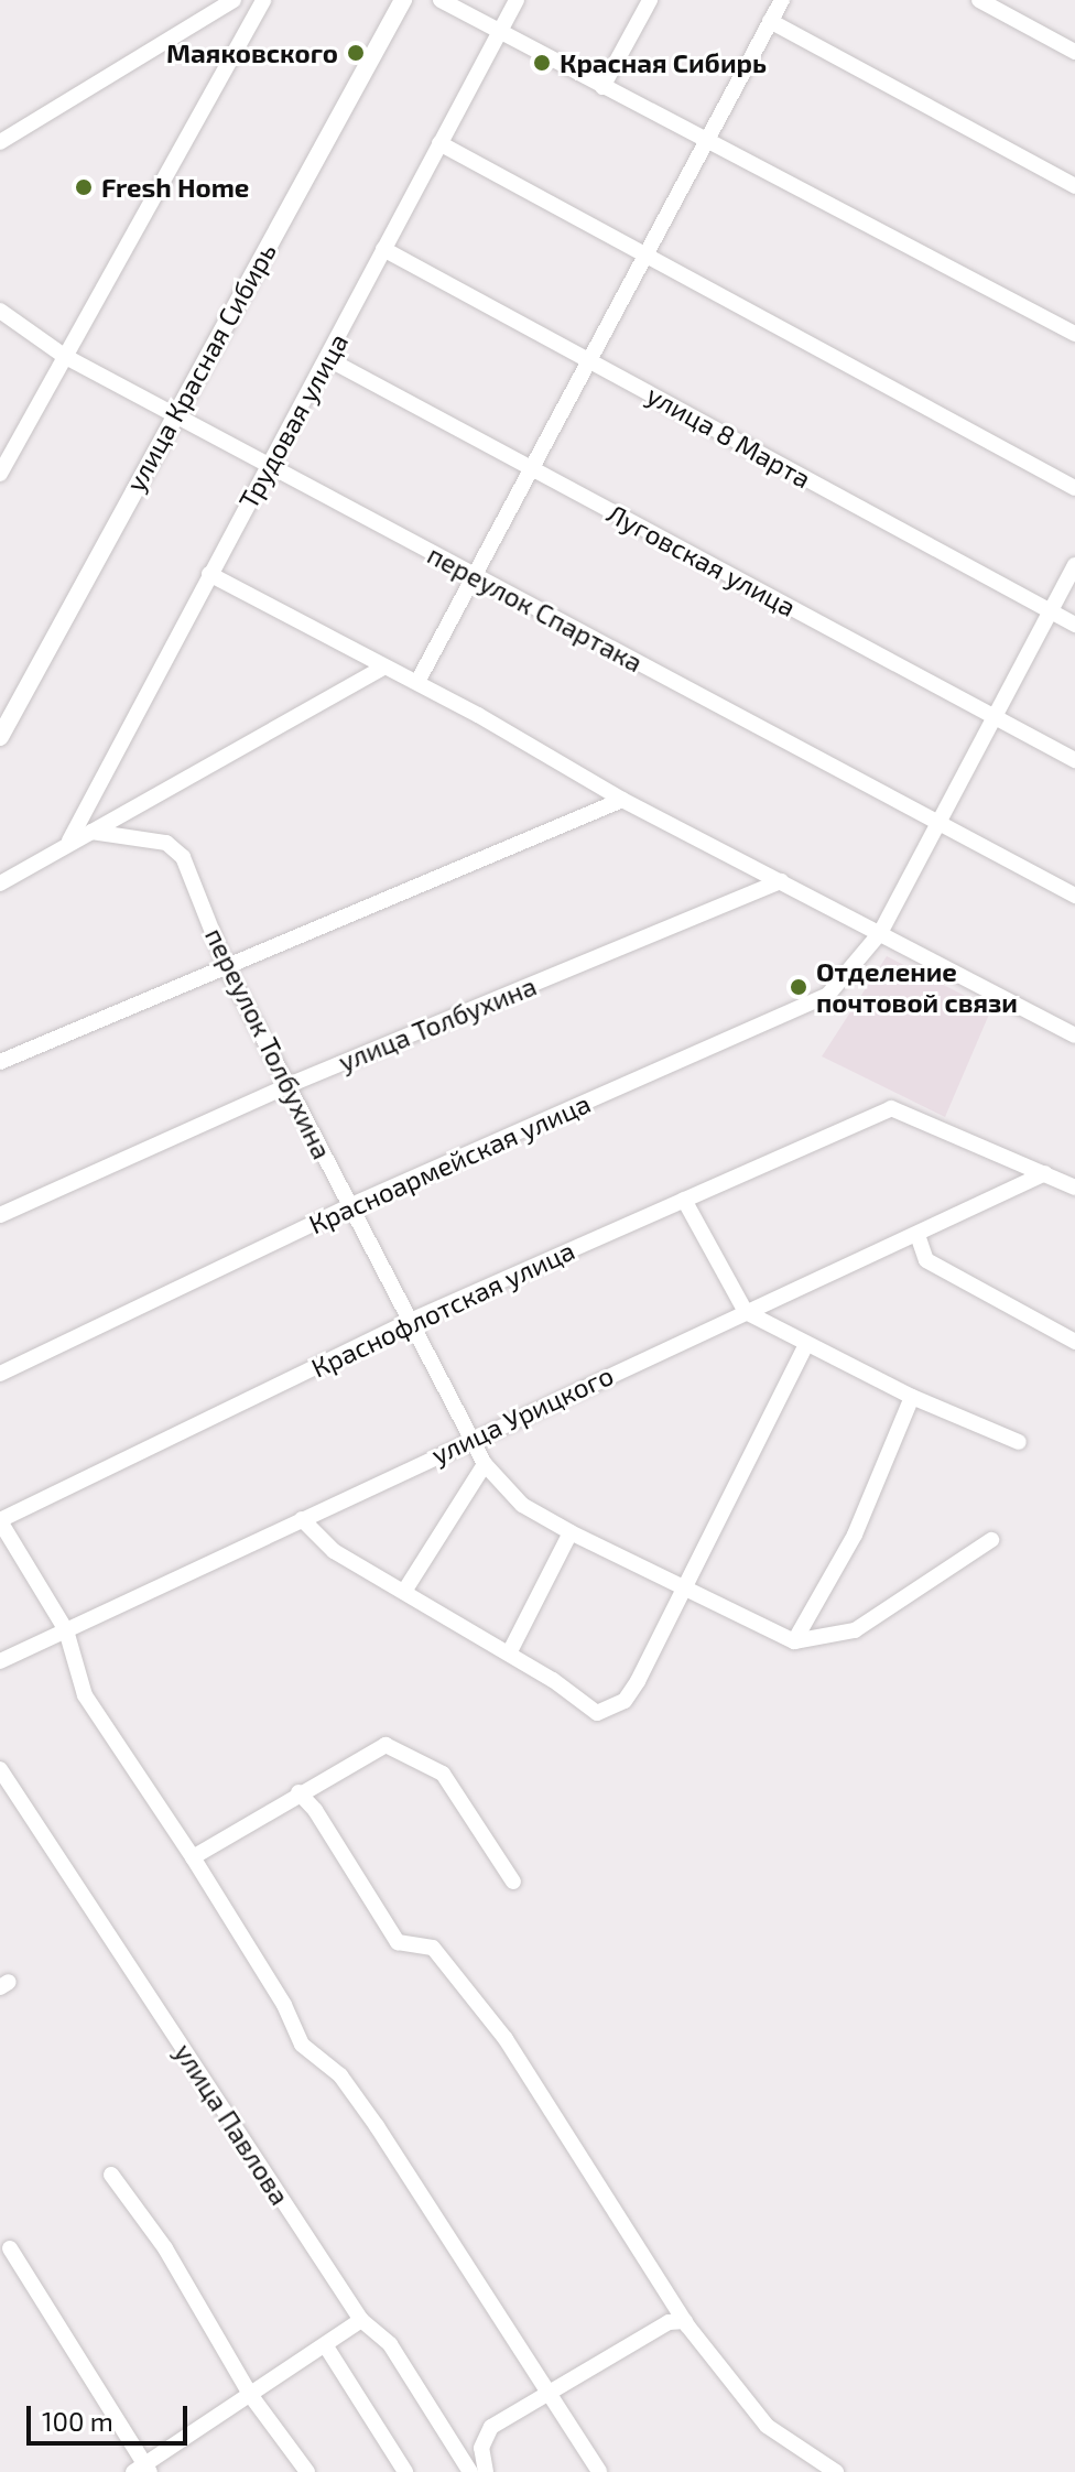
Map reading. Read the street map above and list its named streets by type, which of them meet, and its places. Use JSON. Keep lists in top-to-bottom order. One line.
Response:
{"streets":{"main road":["улица Красная Сибирь"],"street":["Трудовая улица","улица 8 Марта","Луговская улица","переулок Спартака","улица Толбухина","переулок Толбухина","Красноармейская улица","Краснофлотская улица","улица Урицкого","улица Павлова"]},"crossings":[["улица Красная Сибирь","переулок Спартака"],["Трудовая улица","улица 8 Марта"],["Трудовая улица","Луговская улица"],["Трудовая улица","переулок Спартака"],["улица 8 Марта","Красноармейская улица"],["Луговская улица","Красноармейская улица"],["переулок Спартака","Красноармейская улица"],["улица Толбухина","переулок Толбухина"],["переулок Толбухина","Красноармейская улица"],["переулок Толбухина","Краснофлотская улица"],["переулок Толбухина","улица Урицкого"],["Краснофлотская улица","улица Урицкого"]],"places":["Маяковского","Красная Сибирь","Fresh Home","Отделение почтовой связи"],"scale_bar":"100 m"}
